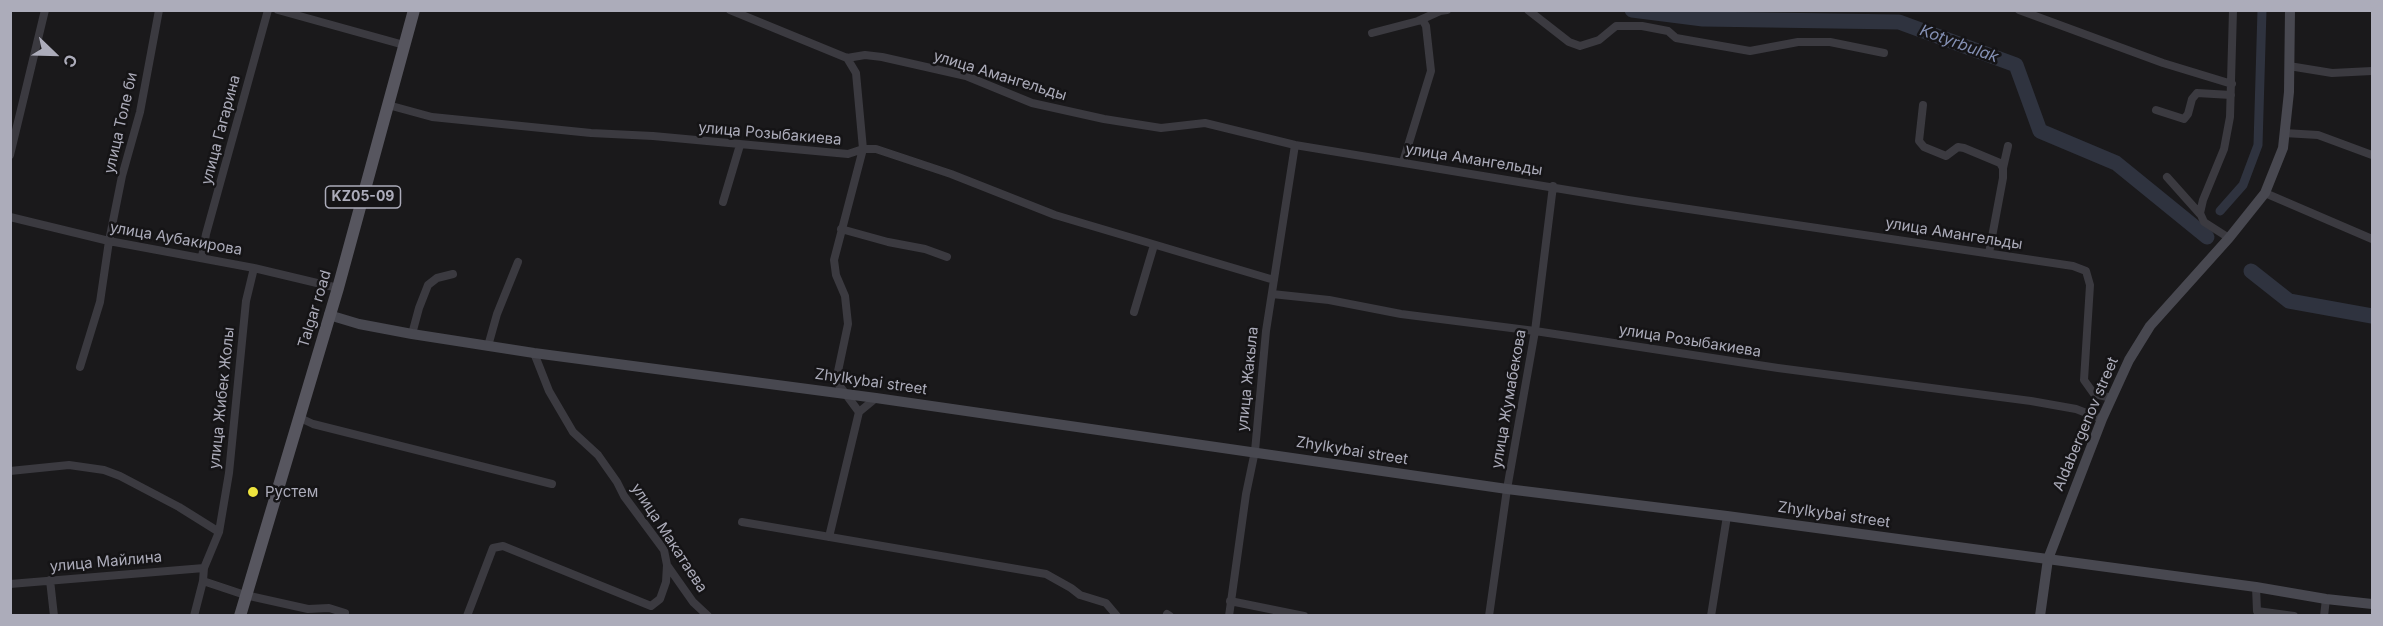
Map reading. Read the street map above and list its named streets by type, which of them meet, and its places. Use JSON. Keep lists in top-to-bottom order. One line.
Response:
{"streets":{"main road":["KZ05-09","Talgar road"],"street":["улица Амангельды","улица Толе би","улица Гагарина","улица Розыбакиева","улица Аубакирова","улица Жакыла","Zhylkybai street","улица Жибек Жолы","улица Жумабекова","Aldabergenov street","улица Макатаева","улица Майлина"]},"crossings":[["улица Амангельды","улица Жакыла"],["улица Амангельды","улица Жумабекова"],["улица Амангельды","Aldabergenov street"],["улица Толе би","улица Аубакирова"],["улица Гагарина","улица Аубакирова"],["улица Розыбакиева","Talgar road"],["улица Розыбакиева","улица Жакыла"],["улица Розыбакиева","улица Жумабекова"],["улица Розыбакиева","Aldabergenov street"],["улица Аубакирова","Talgar road"],["улица Аубакирова","улица Жибек Жолы"],["Talgar road","Zhylkybai street"],["улица Жакыла","Zhylkybai street"],["Zhylkybai street","улица Жумабекова"],["Zhylkybai street","Aldabergenov street"],["Zhylkybai street","улица Макатаева"],["улица Жибек Жолы","улица Майлина"]],"water":["Kotyrbulak"],"places":["Рустем"],"north":"bottom right"}
